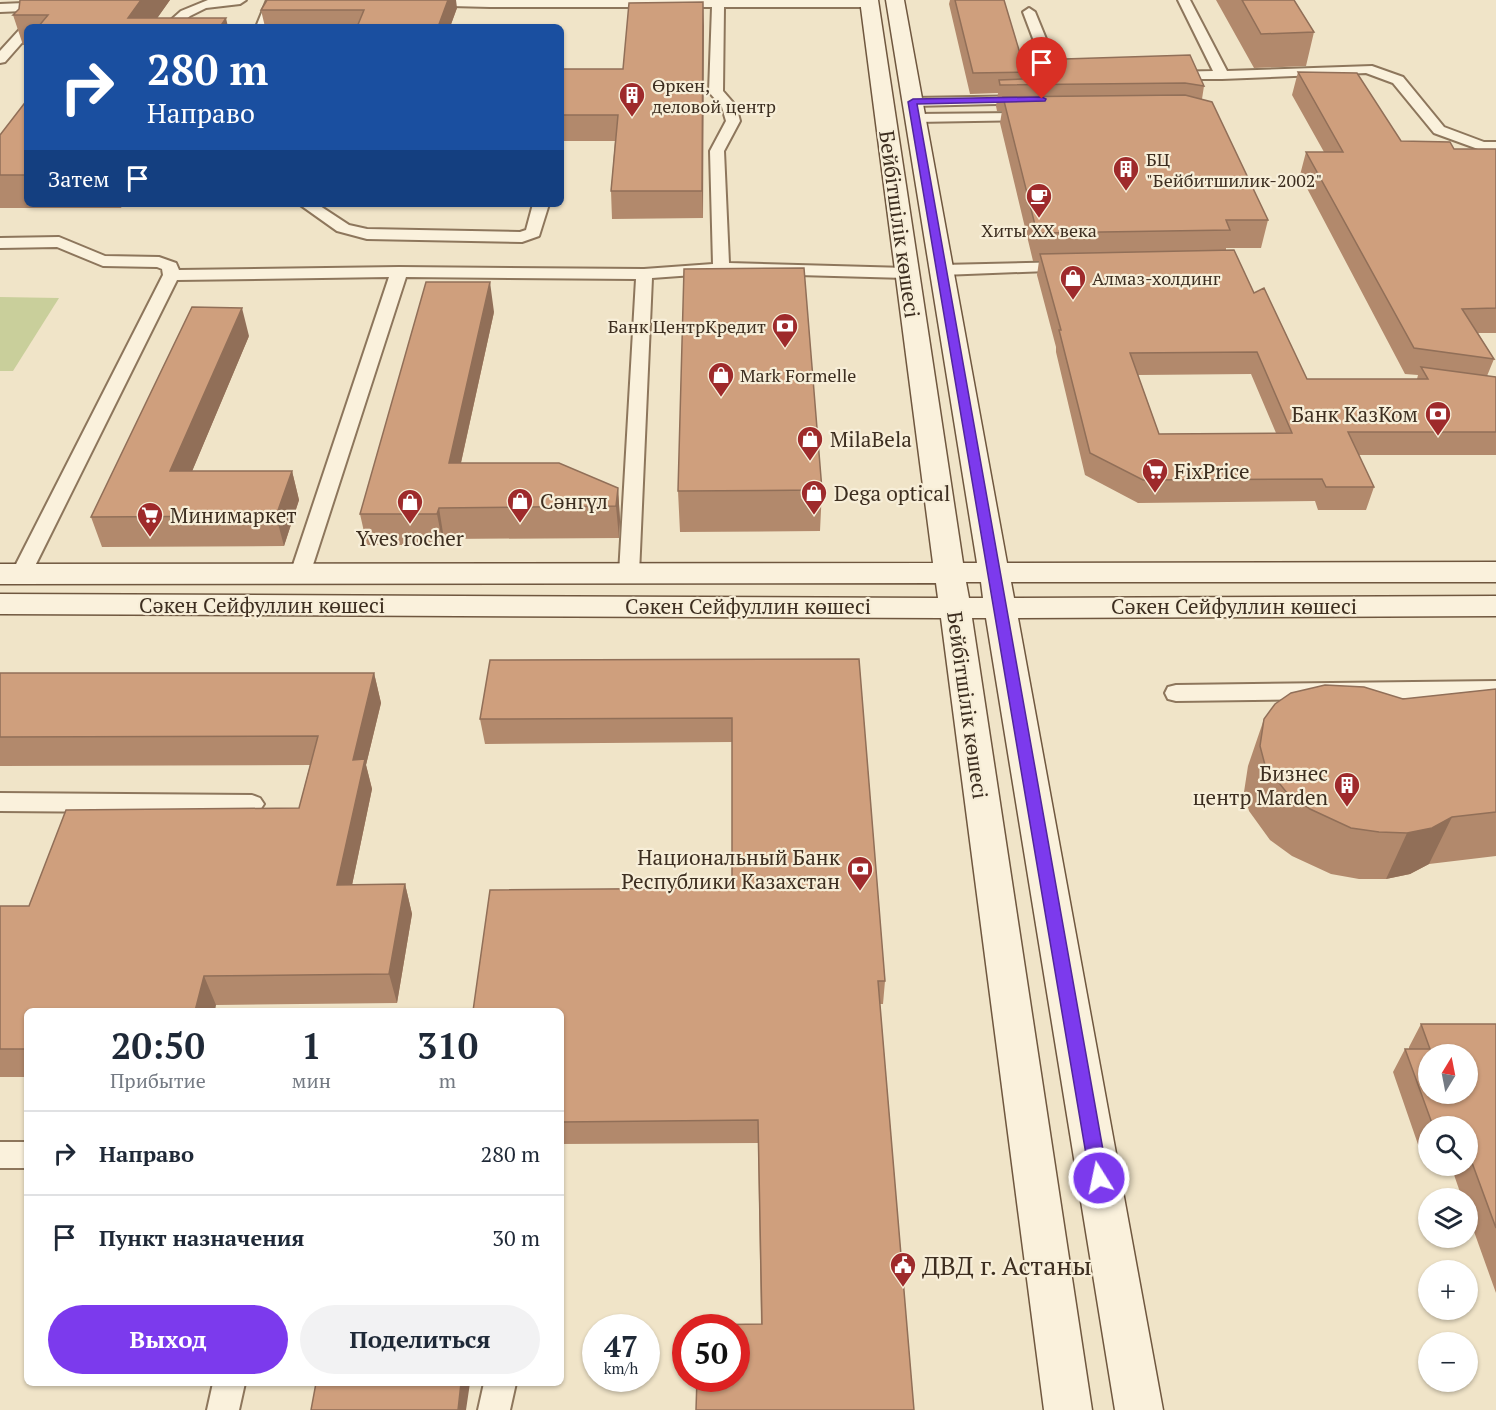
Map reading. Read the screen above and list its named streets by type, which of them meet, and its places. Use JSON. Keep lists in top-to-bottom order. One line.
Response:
{"streets":{"main road":["Бейбітшілік көшесі","Сәкен Сейфуллин көшесі"]},"crossings":[["Бейбітшілік көшесі","Сәкен Сейфуллин көшесі"]],"places":{"building":["Өркен, деловой центр","БЦ \"Бейбитшилик-2002\"","Бизнес центр Marden"],"cafe":["Хиты ХХ века"],"shop":["Алмаз-холдинг","Mark Formelle","MilaBela","Dega optical","Сәнгүл","Yves rocher"],"bank":["Банк ЦентрКредит","Банк КазКом","Национальный Банк Республики Казахстан"],"supermarket":["FixPrice","Минимаркет"],"public building":["ДВД г. Астаны"]},"north":"top","page":{"turn":["280 m","Направо"],"then":"Затем","eta":["20:50","Прибытие","1","мин","310","m"],"map_buttons":["+","−"],"list":[{"name":"Направо","value":"280 m"},{"name":"Пункт назначения","value":"30 m"}],"buttons":["Выход","Поделиться"],"speed":"47 km/h","limit":"50"}}
